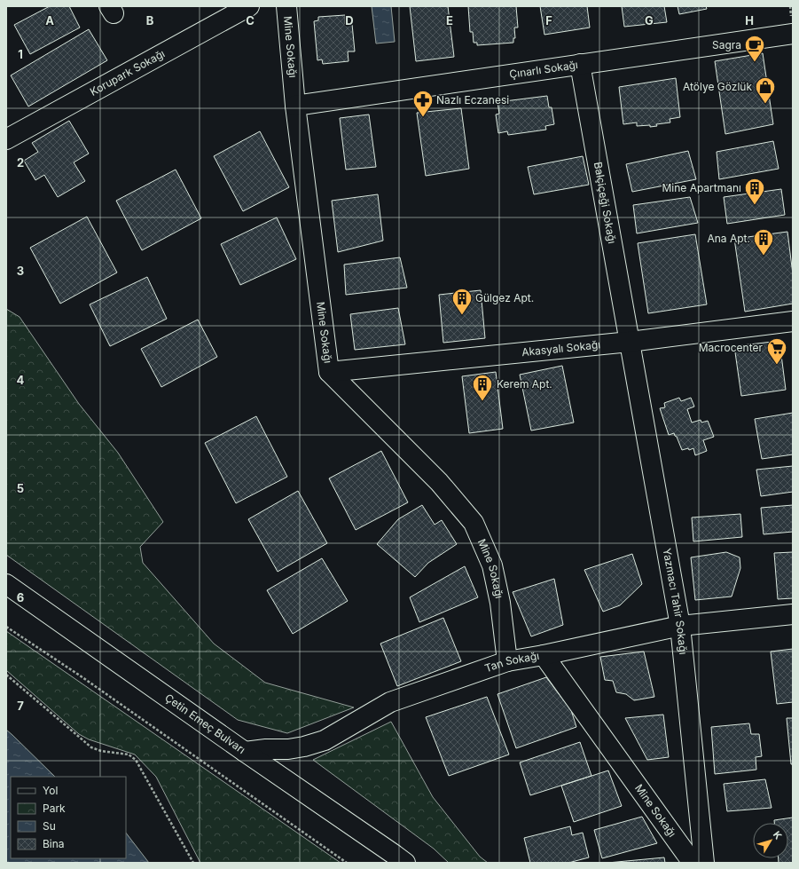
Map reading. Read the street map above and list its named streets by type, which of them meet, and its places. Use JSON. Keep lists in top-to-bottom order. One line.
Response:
{"streets":{"street":["Mine Sokağı","Çınarlı Sokağı","Korupark Sokağı","Balçiçeği Sokağı","Akasyalı Sokağı","Yazmacı Tahir Sokağı","Tan Sokağı","Çetin Emeç Bulvarı"]},"crossings":[["Mine Sokağı","Çınarlı Sokağı"],["Mine Sokağı","Akasyalı Sokağı"],["Mine Sokağı","Tan Sokağı"],["Çınarlı Sokağı","Balçiçeği Sokağı"],["Balçiçeği Sokağı","Akasyalı Sokağı"],["Balçiçeği Sokağı","Yazmacı Tahir Sokağı"],["Akasyalı Sokağı","Yazmacı Tahir Sokağı"],["Yazmacı Tahir Sokağı","Tan Sokağı"],["Tan Sokağı","Çetin Emeç Bulvarı"]],"places":{"cafe":["Sagra"],"shop":["Atölye Gözlük"],"pharmacy":["Nazlı Eczanesi"],"building":["Mine Apartmanı","Ana Apt.","Gülgez Apt.","Kerem Apt."],"supermarket":["Macrocenter"]},"legend":["Yol","Park","Su","Bina"],"north":"top right","grid":{"columns":["A","B","C","D","E","F","G","H"],"rows":["1","2","3","4","5","6","7"]}}
